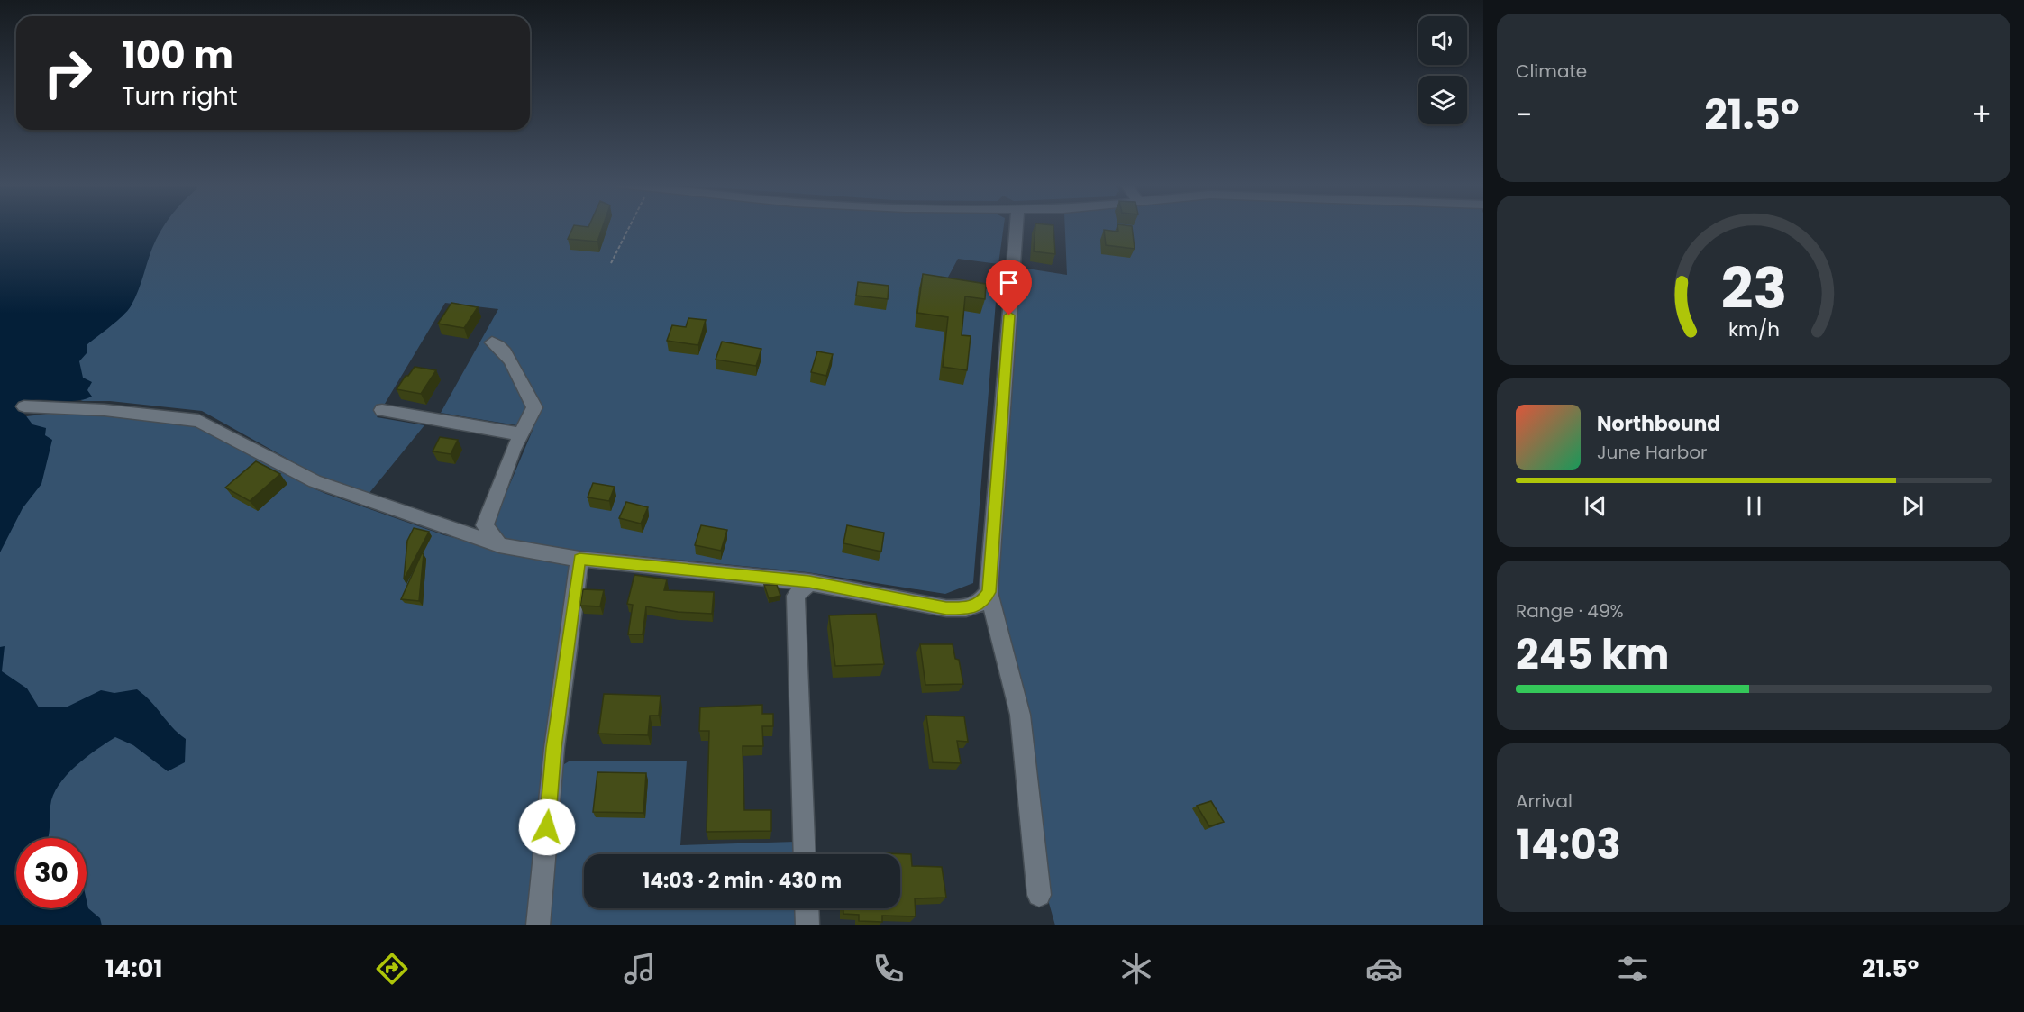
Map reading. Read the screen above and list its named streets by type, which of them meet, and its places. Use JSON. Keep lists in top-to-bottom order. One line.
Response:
{"page":{"tile":["Climate",["Range · 49%","245 km"],["Arrival","14:03"]],"turn":["100 m","Turn right"],"heat":["−","21.5°","+"],"song":["Northbound","June Harbor"],"limit":"30","trip":"14:03 · 2 min · 430 m","tabs":["14:01","21.5°"],"gauge":["23","km/h"]}}
